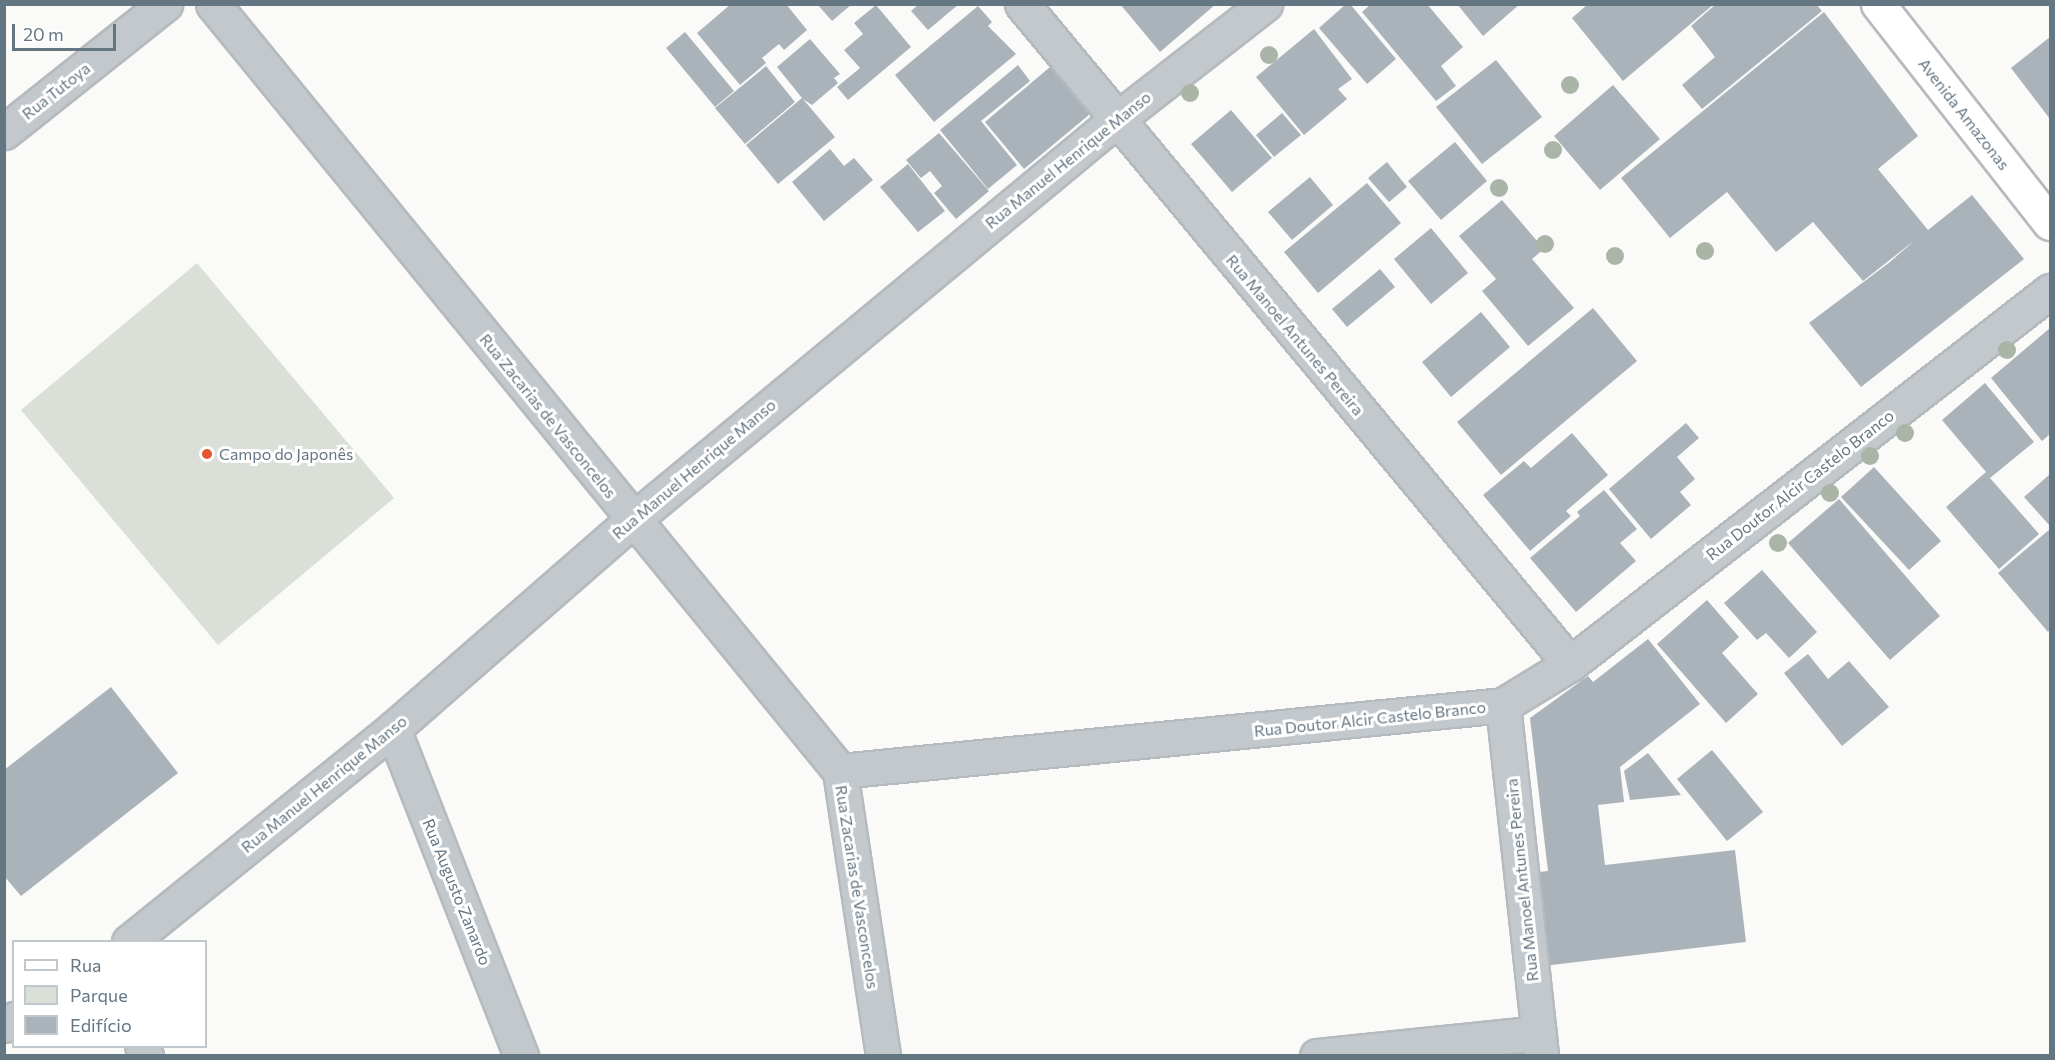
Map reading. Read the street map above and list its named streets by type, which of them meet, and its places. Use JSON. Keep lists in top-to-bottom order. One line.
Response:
{"streets":{"main road":["Avenida Amazonas"],"street":["Rua Tutoya","Rua Manuel Henrique Manso","Rua Manoel Antunes Pereira","Rua Zacarias de Vasconcelos","Rua Doutor Alcir Castelo Branco","Rua Augusto Zanardo"]},"crossings":[["Rua Manuel Henrique Manso","Rua Manoel Antunes Pereira"],["Rua Manuel Henrique Manso","Rua Zacarias de Vasconcelos"],["Rua Manuel Henrique Manso","Rua Augusto Zanardo"],["Rua Manoel Antunes Pereira","Rua Doutor Alcir Castelo Branco"],["Rua Zacarias de Vasconcelos","Rua Doutor Alcir Castelo Branco"]],"places":["Campo do Japonês"],"legend":["Rua","Parque","Edifício"],"scale_bar":"20 m"}
